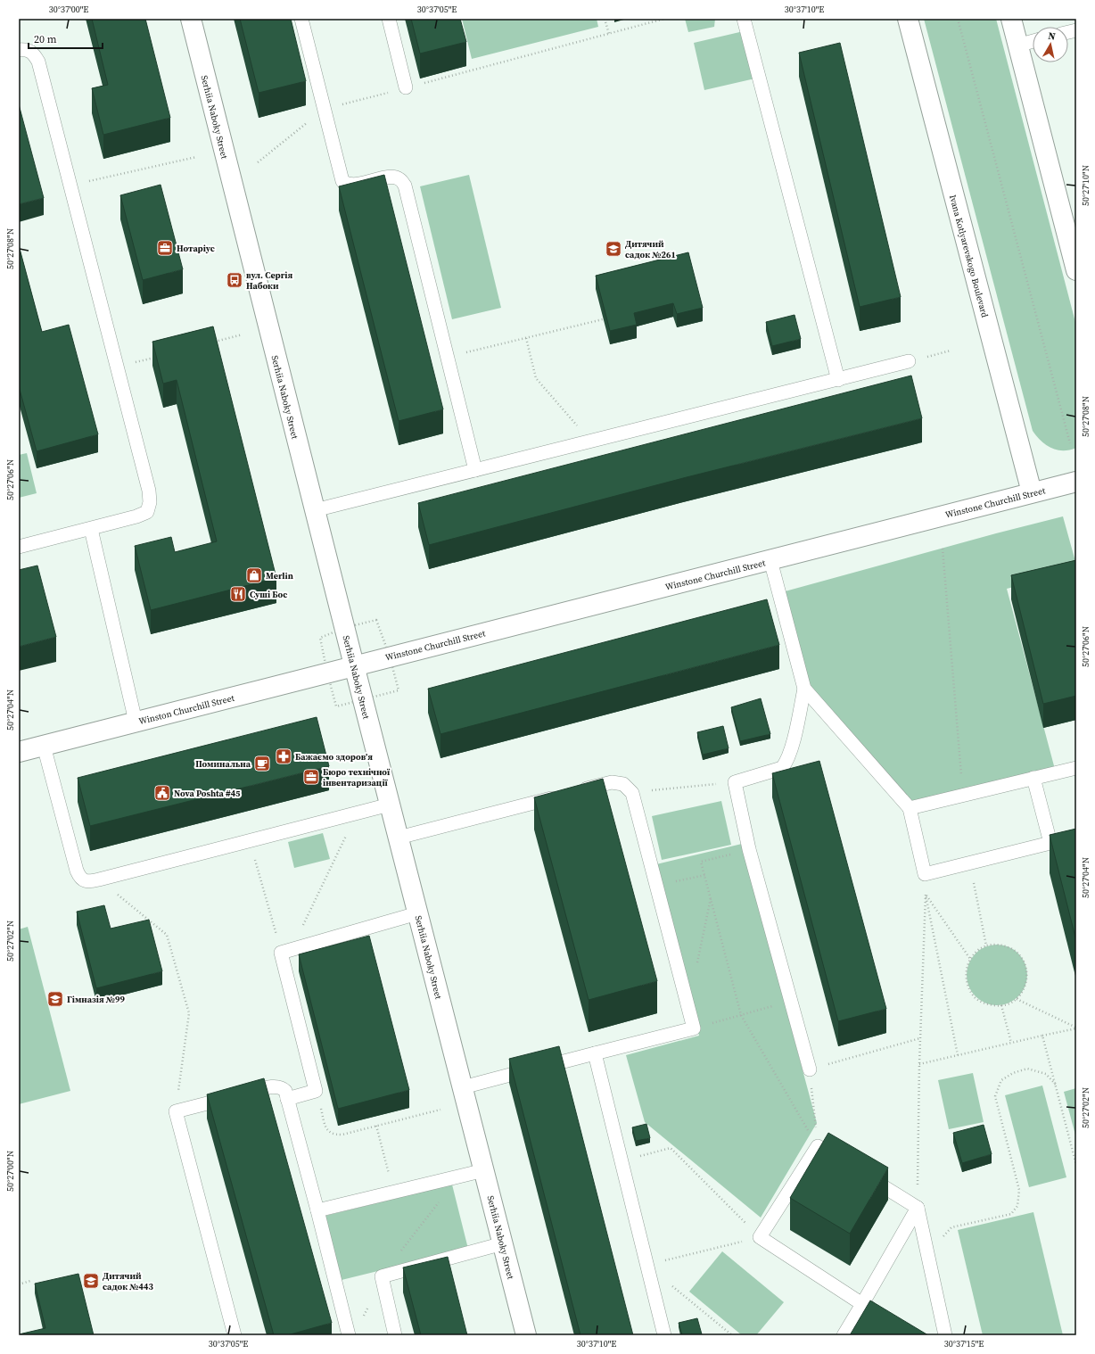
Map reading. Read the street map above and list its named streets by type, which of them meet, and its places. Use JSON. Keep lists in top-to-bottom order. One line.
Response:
{"streets":{"street":["Serhiia Naboky Street","Ivana Kotlyarevskogo Boulevard","Winstone Churchill Street","Winston Churchill Street"]},"crossings":[["Serhiia Naboky Street","Winstone Churchill Street"],["Serhiia Naboky Street","Winston Churchill Street"],["Ivana Kotlyarevskogo Boulevard","Winstone Churchill Street"],["Winstone Churchill Street","Winston Churchill Street"]],"places":{"office":["Нотаріус","Бюро технічної інвентаризації"],"school or university":["Дитячий садок №261","Гімназія №99","Дитячий садок №443"],"bus stop":["вул. Сергія Набоки"],"shop":["Merlin"],"restaurant":["Суші Бос"],"pharmacy":["Бажаємо здоровʼя"],"cafe":["Поминальна"],"public building":["Nova Poshta #45"]},"scale_bar":"20 m","north":"top","coordinates":["30°37'00\"E","30°37'05\"E","30°37'10\"E","50°27'10\"N","50°27'08\"N","50°27'06\"N","50°27'04\"N","50°27'02\"N","50°27'00\"N","30°37'15\"E"]}
